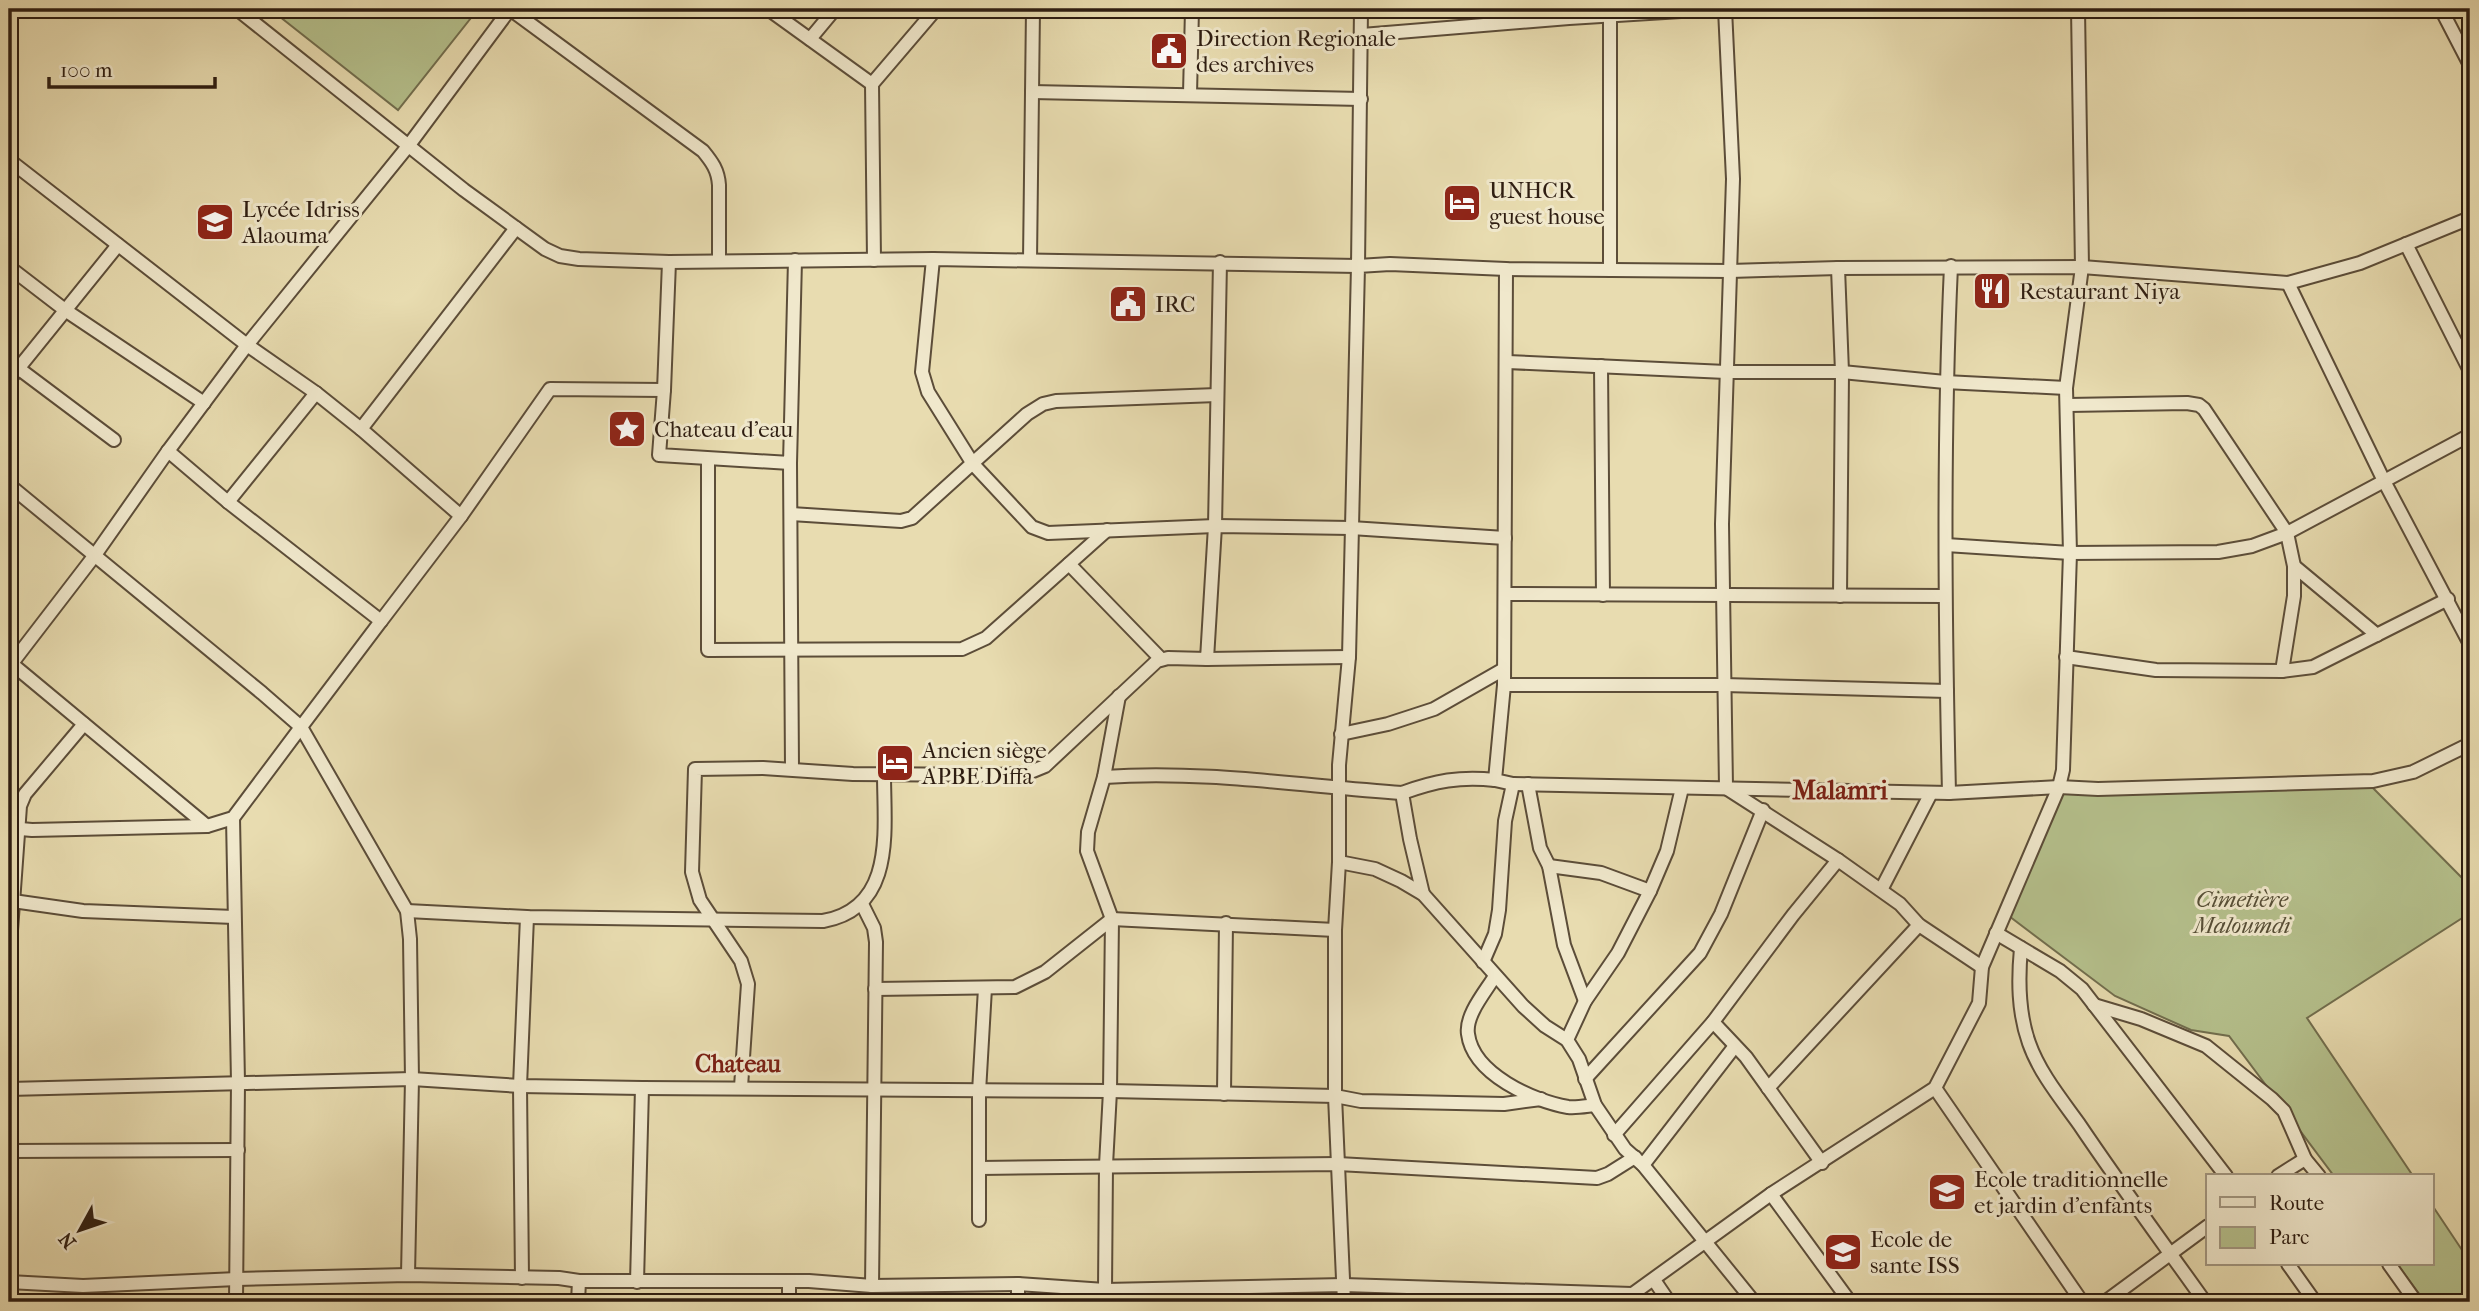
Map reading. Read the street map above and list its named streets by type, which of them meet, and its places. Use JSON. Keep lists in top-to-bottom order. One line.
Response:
{"districts":["Malamri","Chateau"],"parks":["Cimetière Maloumdi"],"places":{"public building":["Direction Regionale des archives","IRC"],"hotel":["UNHCR guest house","Ancien siège APBE Diffa"],"school or university":["Lycée Idriss Alaouma","Ecole traditionnelle et jardin d'enfants","Ecole de sante ISS"],"restaurant":["Restaurant Niya"],"place":["Chateau d'eau"]},"legend":["Route","Parc"],"scale_bar":"100 m","north":"bottom left"}
